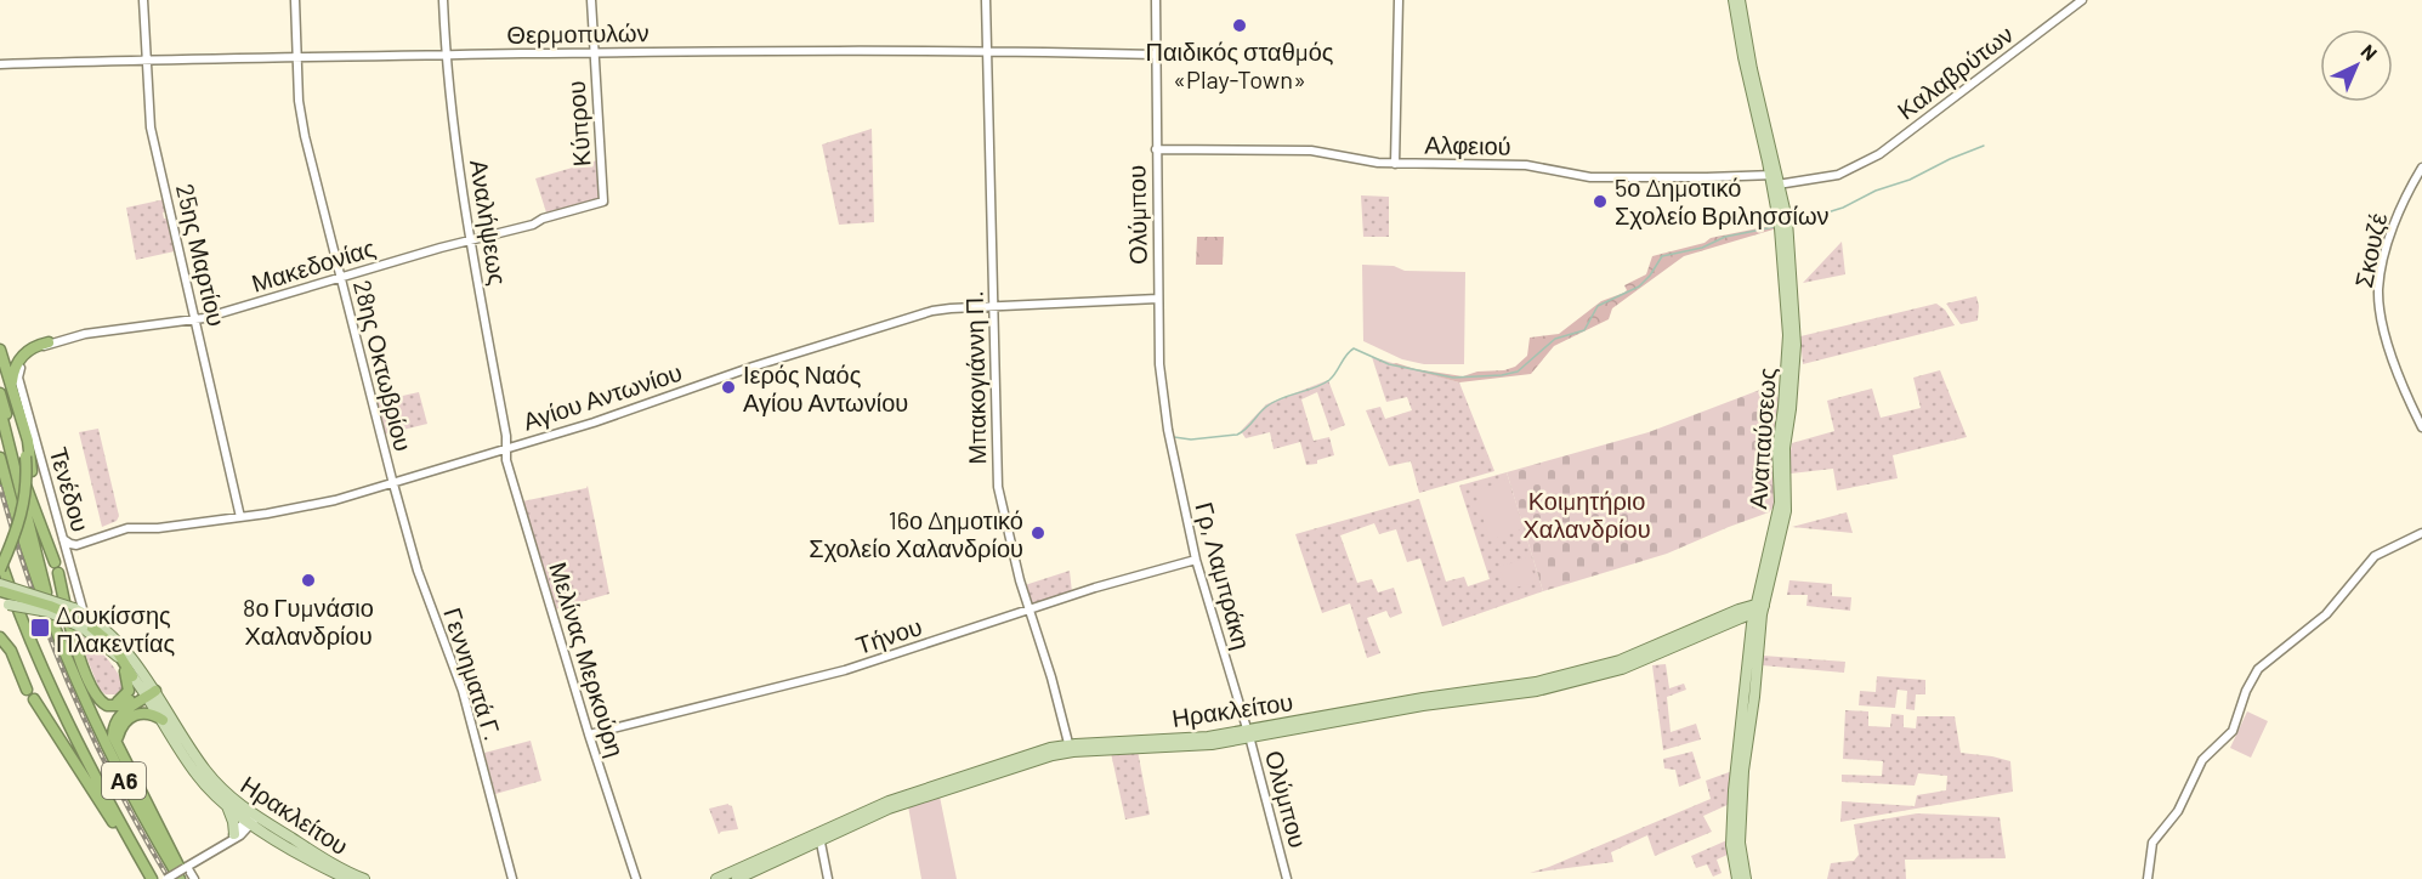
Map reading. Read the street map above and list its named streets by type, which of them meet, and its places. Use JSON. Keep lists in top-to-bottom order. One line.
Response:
{"streets":{"highway":["Α6"],"main road":["Αναπαύσεως","Ηρακλείτου"],"street":["Θερμοπυλών","Καλαβρύτων","Κύπρου","Αλφειού","Ολύμπου","Αναλήψεως","Σκουζέ","25ης Μαρτίου","Μακεδονίας","28ης Οκτωβρίου","Μπακογιάννη Π.","Αγίου Αντωνίου","Τενέδου","Γρ, Λαμπράκη","Τήνου","Μελίνας Μερκούρη","Γεννηματά Γ."]},"crossings":[["Θερμοπυλών","Κύπρου"],["Θερμοπυλών","Ολύμπου"],["Θερμοπυλών","Αναλήψεως"],["Θερμοπυλών","25ης Μαρτίου"],["Θερμοπυλών","28ης Οκτωβρίου"],["Θερμοπυλών","Μπακογιάννη Π."],["Καλαβρύτων","Αλφειού"],["Κύπρου","Μακεδονίας"],["Αλφειού","Ολύμπου"],["Αλφειού","Αναπαύσεως"],["Ολύμπου","Αγίου Αντωνίου"],["Ολύμπου","Γρ, Λαμπράκη"],["Ολύμπου","Ηρακλείτου"],["Αναλήψεως","Μακεδονίας"],["Αναλήψεως","Αγίου Αντωνίου"],["Αναλήψεως","Μελίνας Μερκούρη"],["25ης Μαρτίου","Μακεδονίας"],["25ης Μαρτίου","Αγίου Αντωνίου"],["Μακεδονίας","28ης Οκτωβρίου"],["Μακεδονίας","Τενέδου"],["28ης Οκτωβρίου","Αγίου Αντωνίου"],["28ης Οκτωβρίου","Γεννηματά Γ."],["Μπακογιάννη Π.","Αγίου Αντωνίου"],["Μπακογιάννη Π.","Τήνου"],["Μπακογιάννη Π.","Ηρακλείτου"],["Αγίου Αντωνίου","Τενέδου"],["Αγίου Αντωνίου","Μελίνας Μερκούρη"],["Αγίου Αντωνίου","Γεννηματά Γ."],["Αναπαύσεως","Ηρακλείτου"],["Τενέδου","Ηρακλείτου"],["Γρ, Λαμπράκη","Τήνου"],["Γρ, Λαμπράκη","Ηρακλείτου"],["Τήνου","Μελίνας Μερκούρη"]],"parks":["Κοιμητήριο Χαλανδρίου"],"places":{"other":["Παιδικός σταθμός «Play-Town»","5ο Δημοτικό Σχολείο Βριλησσίων","Ιερός Ναός Αγίου Αντωνίου","16ο Δημοτικό Σχολείο Χαλανδρίου","8ο Γυμνάσιο Χαλανδρίου"],"transit":["Δουκίσσης Πλακεντίας"]},"north":"top right"}
